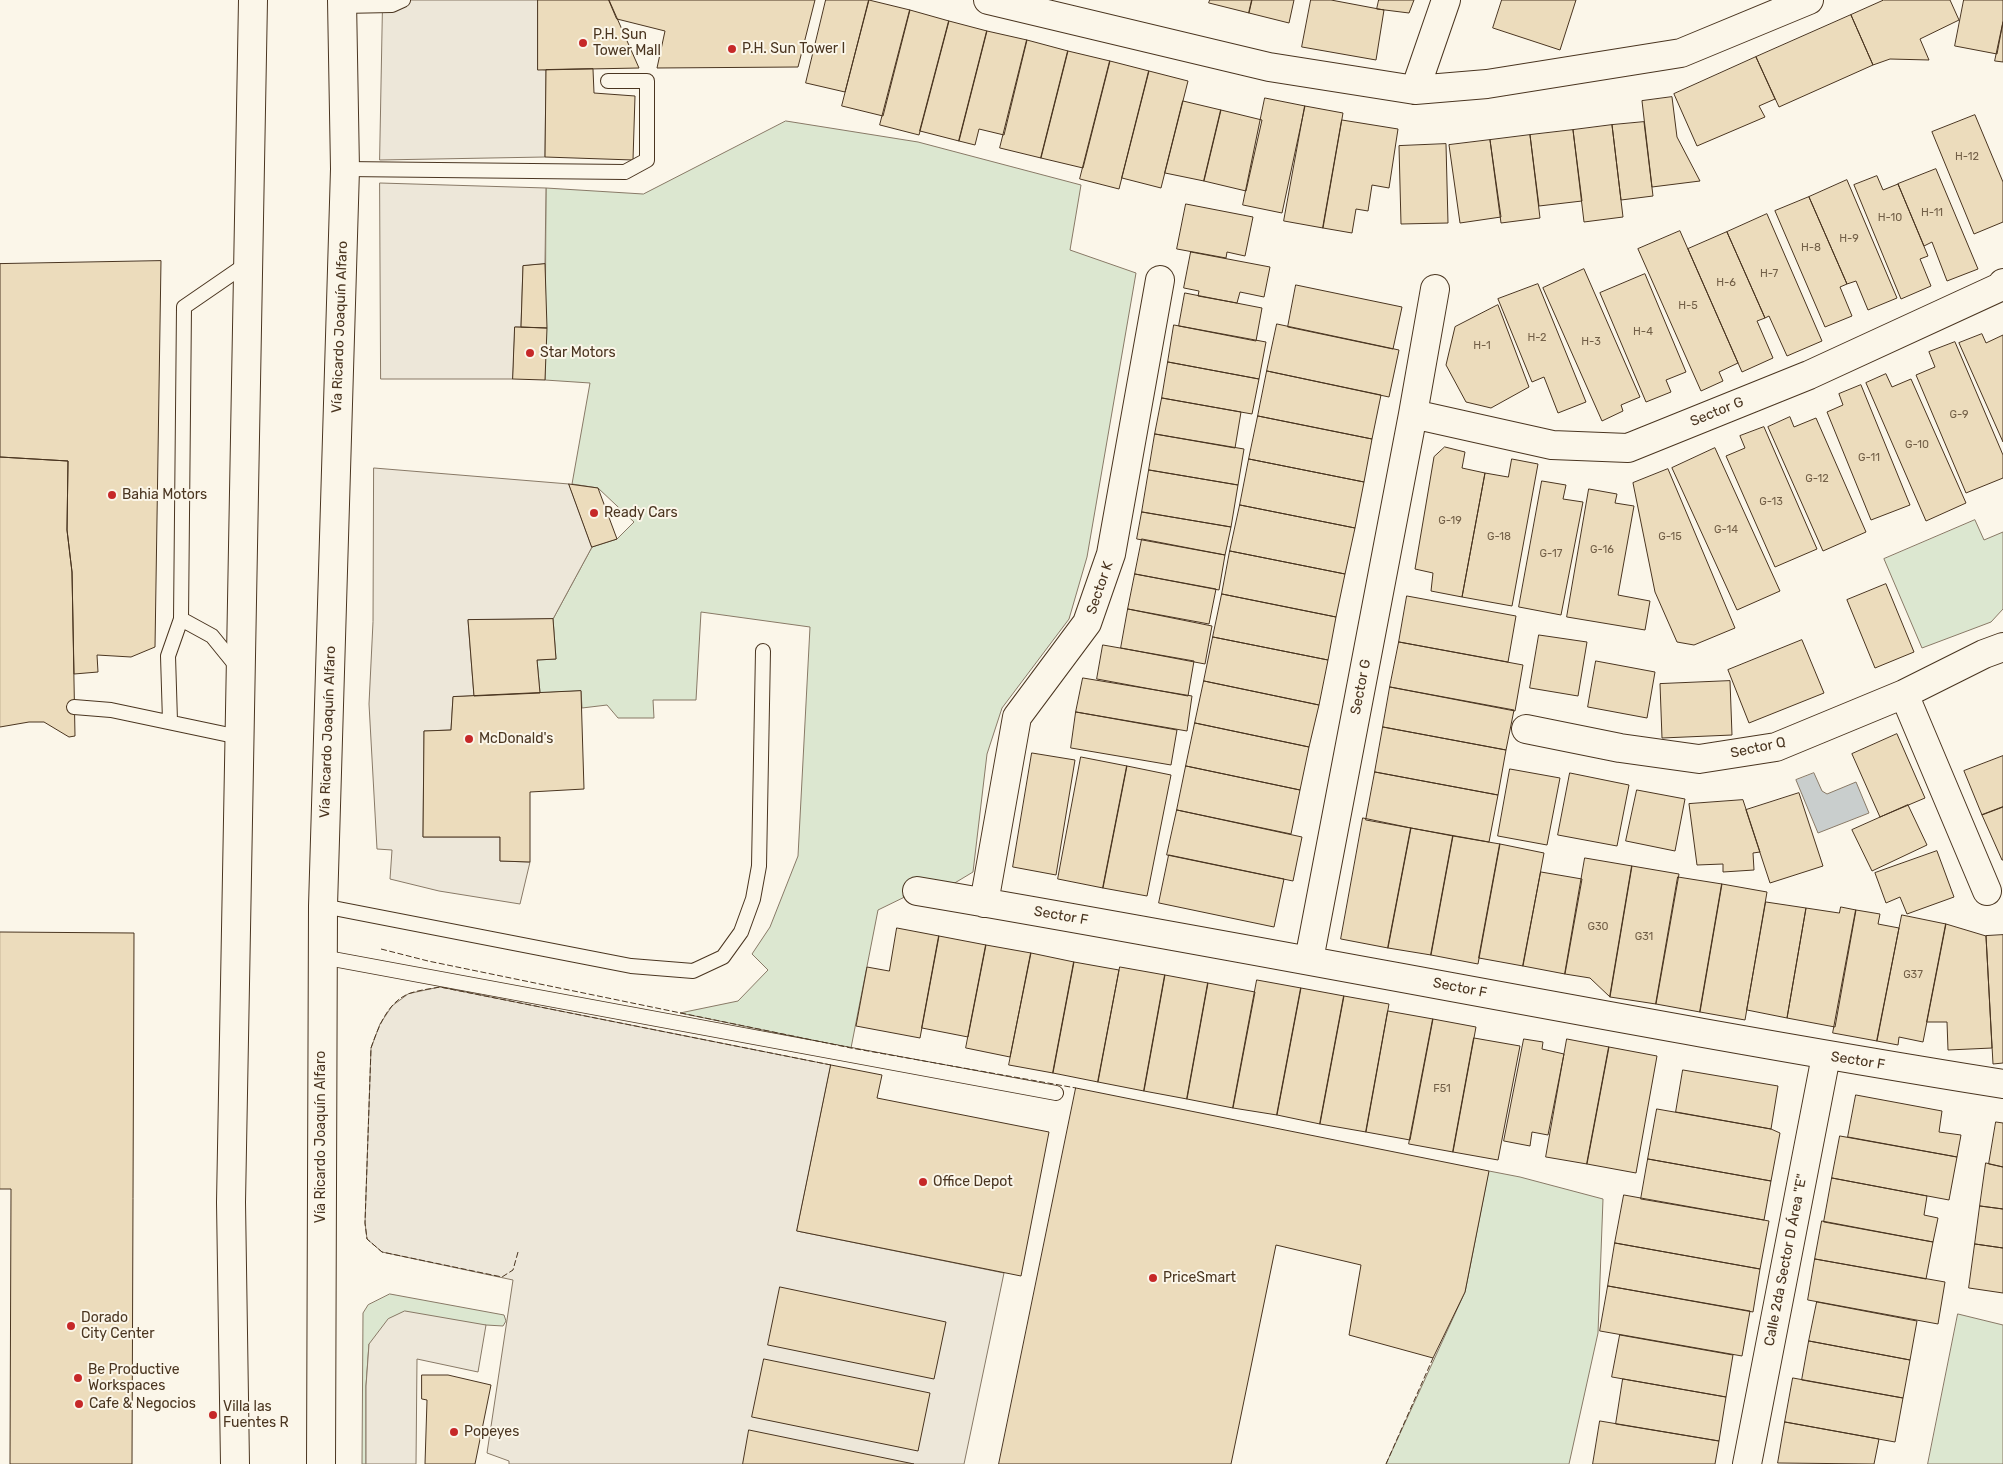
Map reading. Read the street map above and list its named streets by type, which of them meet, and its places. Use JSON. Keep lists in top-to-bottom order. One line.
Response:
{"streets":{"street":["Vía Ricardo Joaquín Alfaro","Sector G","Sector K","Sector Q","Sector F","Calle 2da Sector D Área \"E\""]},"crossings":[["Sector G","Sector F"],["Sector K","Sector F"],["Sector F","Calle 2da Sector D Área \"E\""]],"places":["P.H. Sun Tower Mall","P.H. Sun Tower I","Star Motors","Bahia Motors","Ready Cars","McDonald's","Office Depot","PriceSmart","Dorado City Center","Be Productive Workspaces","Cafe & Negocios","Villa las Fuentes R","Popeyes"],"house_numbers":["H-12","H-11","H-10","H-9","H-8","H-7","H-6","H-5","H-4","H-2","H-3","H-1","G-9","G-10","G-11","G-12","G-13","G-19","G-14","G-18","G-15","G-16","G-17","G30","G31","G37","F51"]}
